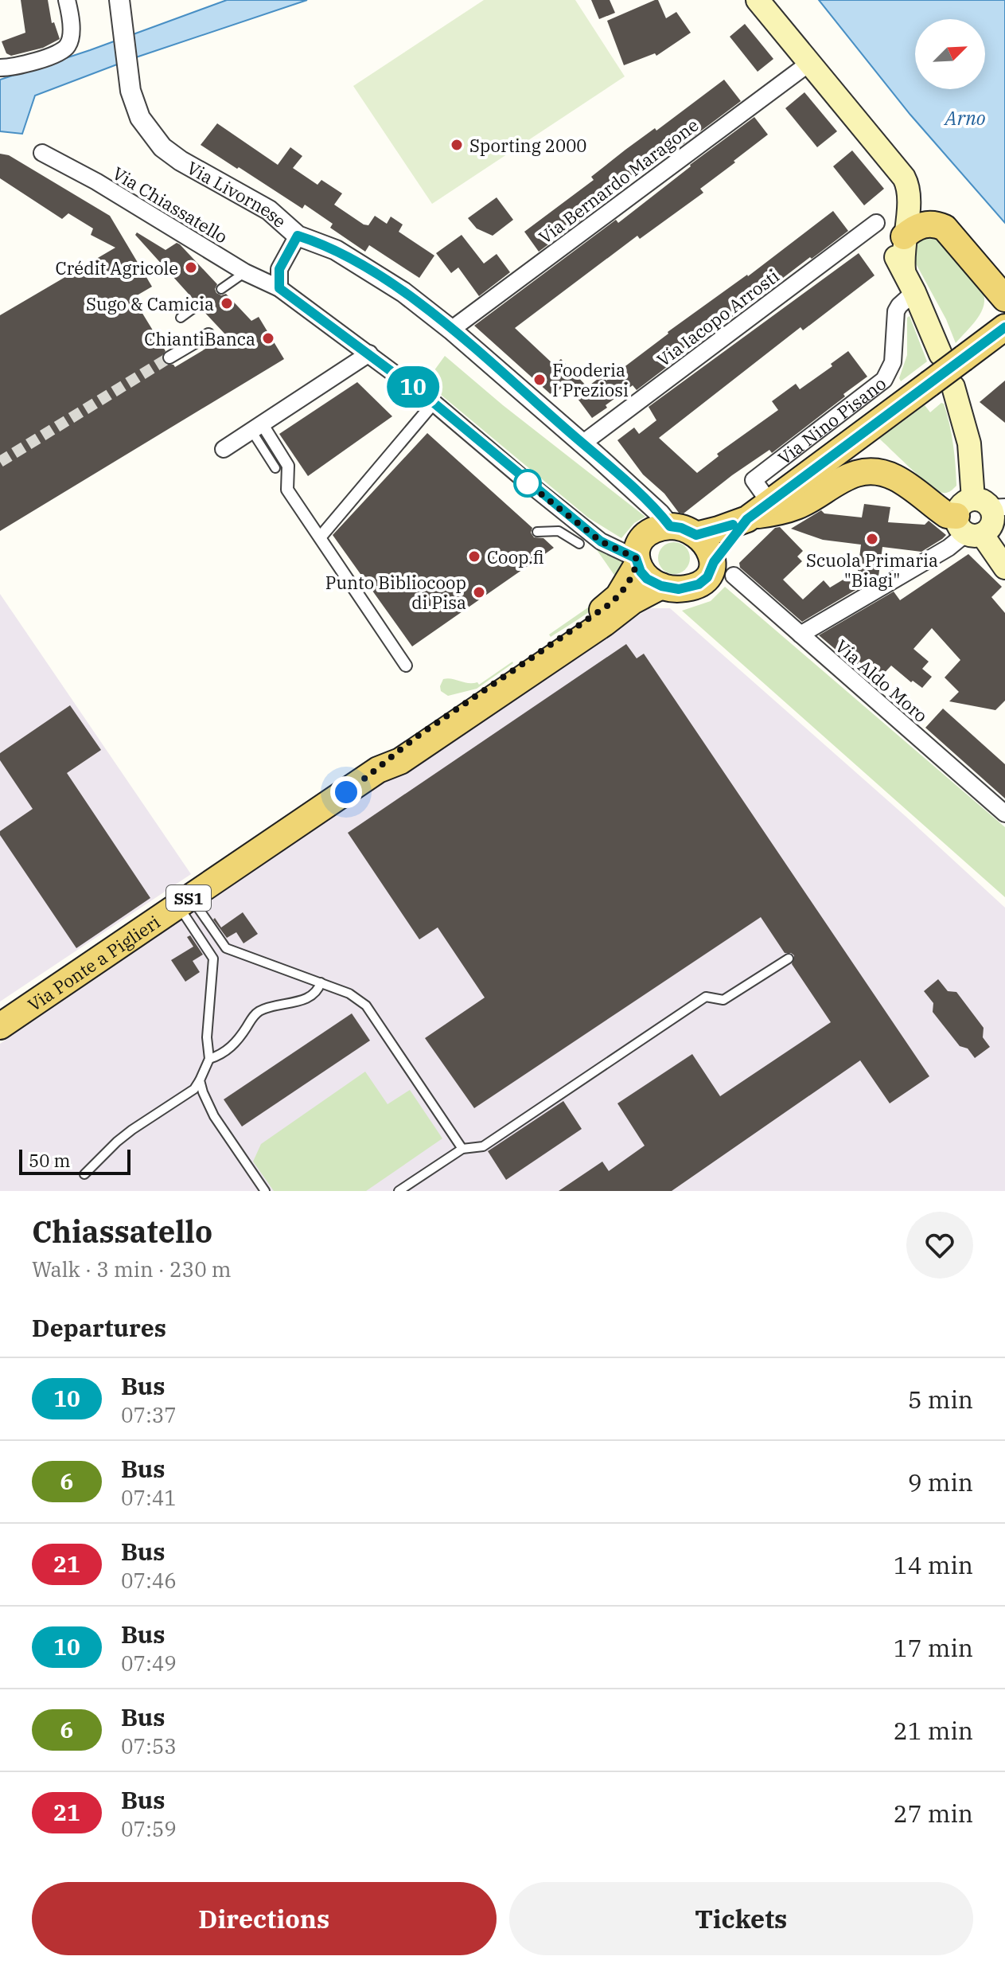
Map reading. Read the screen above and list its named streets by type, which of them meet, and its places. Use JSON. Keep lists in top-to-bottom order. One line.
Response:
{"streets":{"main road":["Via Nino Pisano","SS1","Via Ponte a Piglieri"],"street":["Via Bernardo Maragone","Via Livornese","Via Chiassatello","Via Iacopo Arrosti","Via Aldo Moro"]},"crossings":[["Via Bernardo Maragone","Via Livornese"],["Via Livornese","Via Chiassatello"],["Via Livornese","Via Iacopo Arrosti"],["Via Livornese","Via Nino Pisano"],["Via Livornese","Via Aldo Moro"],["Via Livornese","Via Ponte a Piglieri"],["Via Chiassatello","Via Nino Pisano"],["Via Chiassatello","Via Aldo Moro"],["Via Chiassatello","Via Ponte a Piglieri"],["Via Nino Pisano","Via Aldo Moro"],["Via Nino Pisano","Via Ponte a Piglieri"],["Via Aldo Moro","Via Ponte a Piglieri"]],"water":["Arno"],"places":["Sporting 2000","Crédit Agricole","Sugo & Camicia","ChiantiBanca","Fooderia I Preziosi","Scuola Primaria \"Biagi\"","Coop.fi","Punto Bibliocoop di Pisa"],"lines":["bus line 10"],"scale_bar":"50 m","north":"top right","page":{"on_map":"10","scale":"50 m","heading":[["Chiassatello","Walk · 3 min · 230 m"],"Departures"],"list":[{"mark":"10","name":"Bus","note":"07:37","value":"5 min"},{"mark":"6","name":"Bus","note":"07:41","value":"9 min"},{"mark":"21","name":"Bus","note":"07:46","value":"14 min"},{"mark":"10","name":"Bus","note":"07:49","value":"17 min"},{"mark":"6","name":"Bus","note":"07:53","value":"21 min"},{"mark":"21","name":"Bus","note":"07:59","value":"27 min"}],"buttons":["Directions","Tickets"]}}
